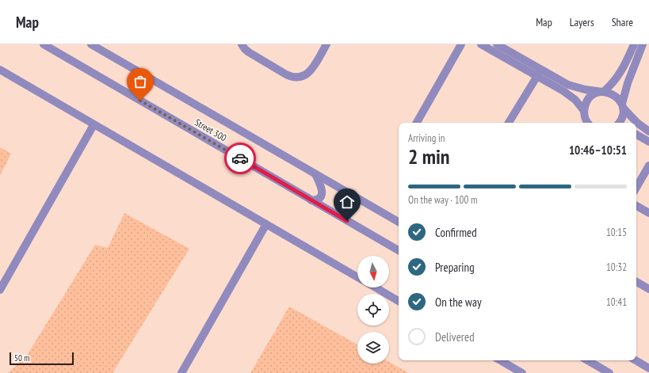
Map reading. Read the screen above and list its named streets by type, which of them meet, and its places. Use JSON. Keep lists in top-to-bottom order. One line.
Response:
{"streets":{"street":["Street 300"]},"scale_bar":"50 m","north":"bottom","page":{"header":"Map","nav":["Map","Layers","Share"],"heading":["2 min","Arriving in","10:46–10:51"],"bar":"On the way · 100 m","list":[["Confirmed","10:15"],["Preparing","10:32"],["On the way","10:41"],"Delivered"],"scale":"50 m"}}
